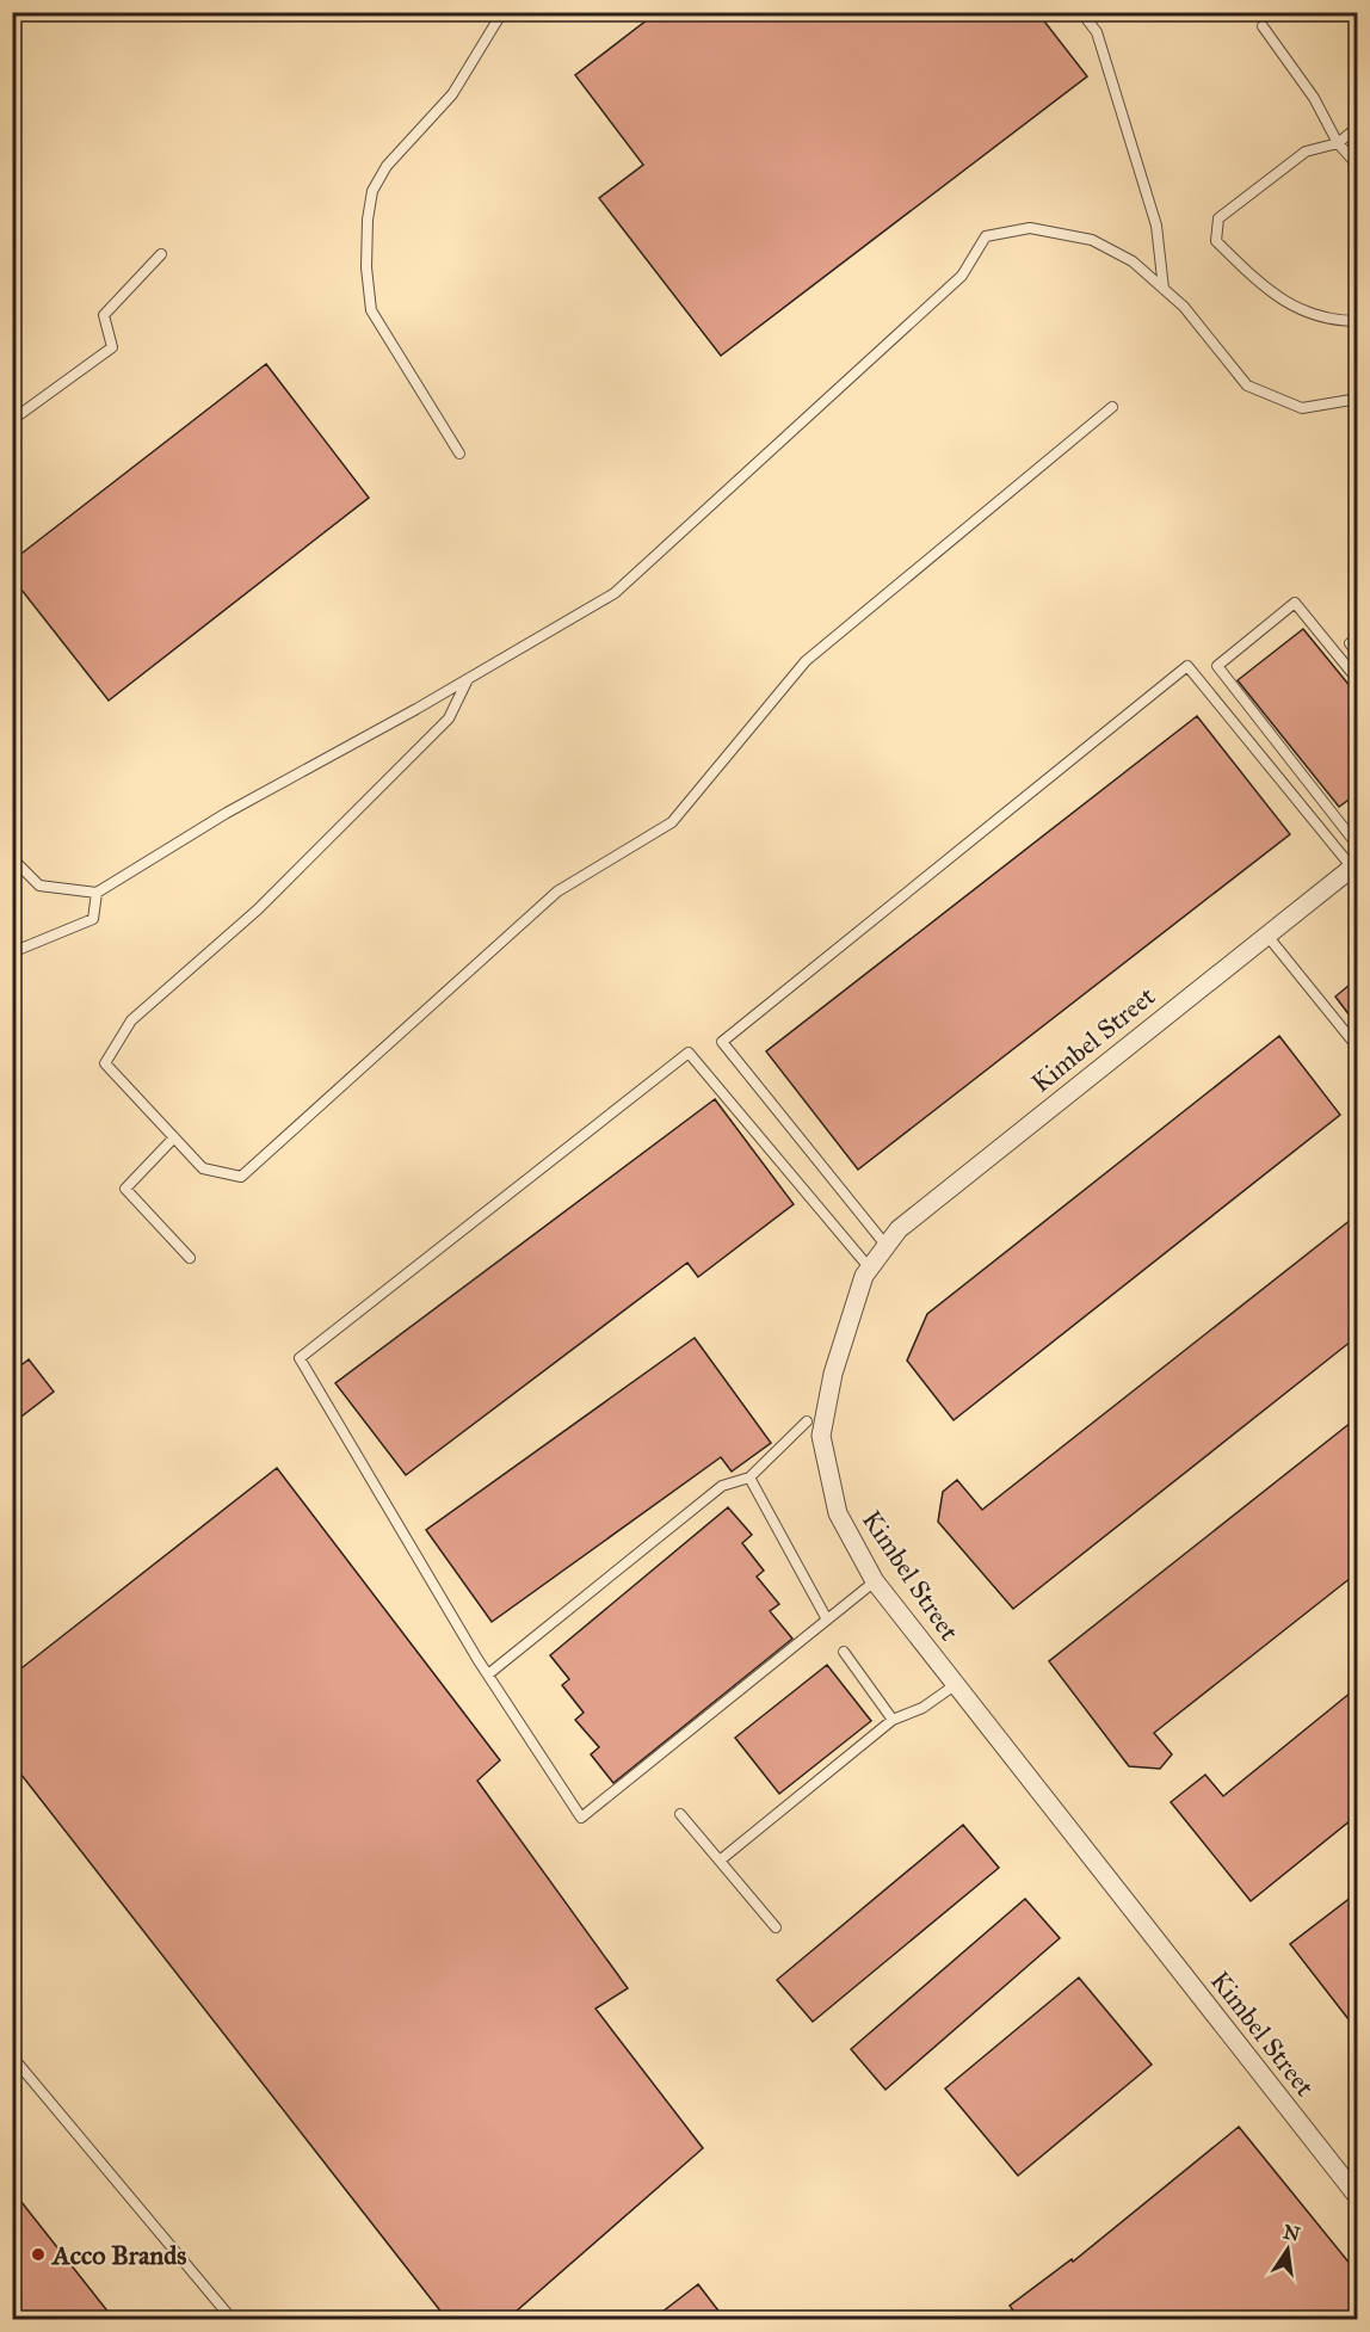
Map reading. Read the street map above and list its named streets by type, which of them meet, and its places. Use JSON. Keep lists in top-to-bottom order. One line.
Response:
{"streets":{"street":["Kimbel Street"]},"places":["Acco Brands"],"north":"top"}
